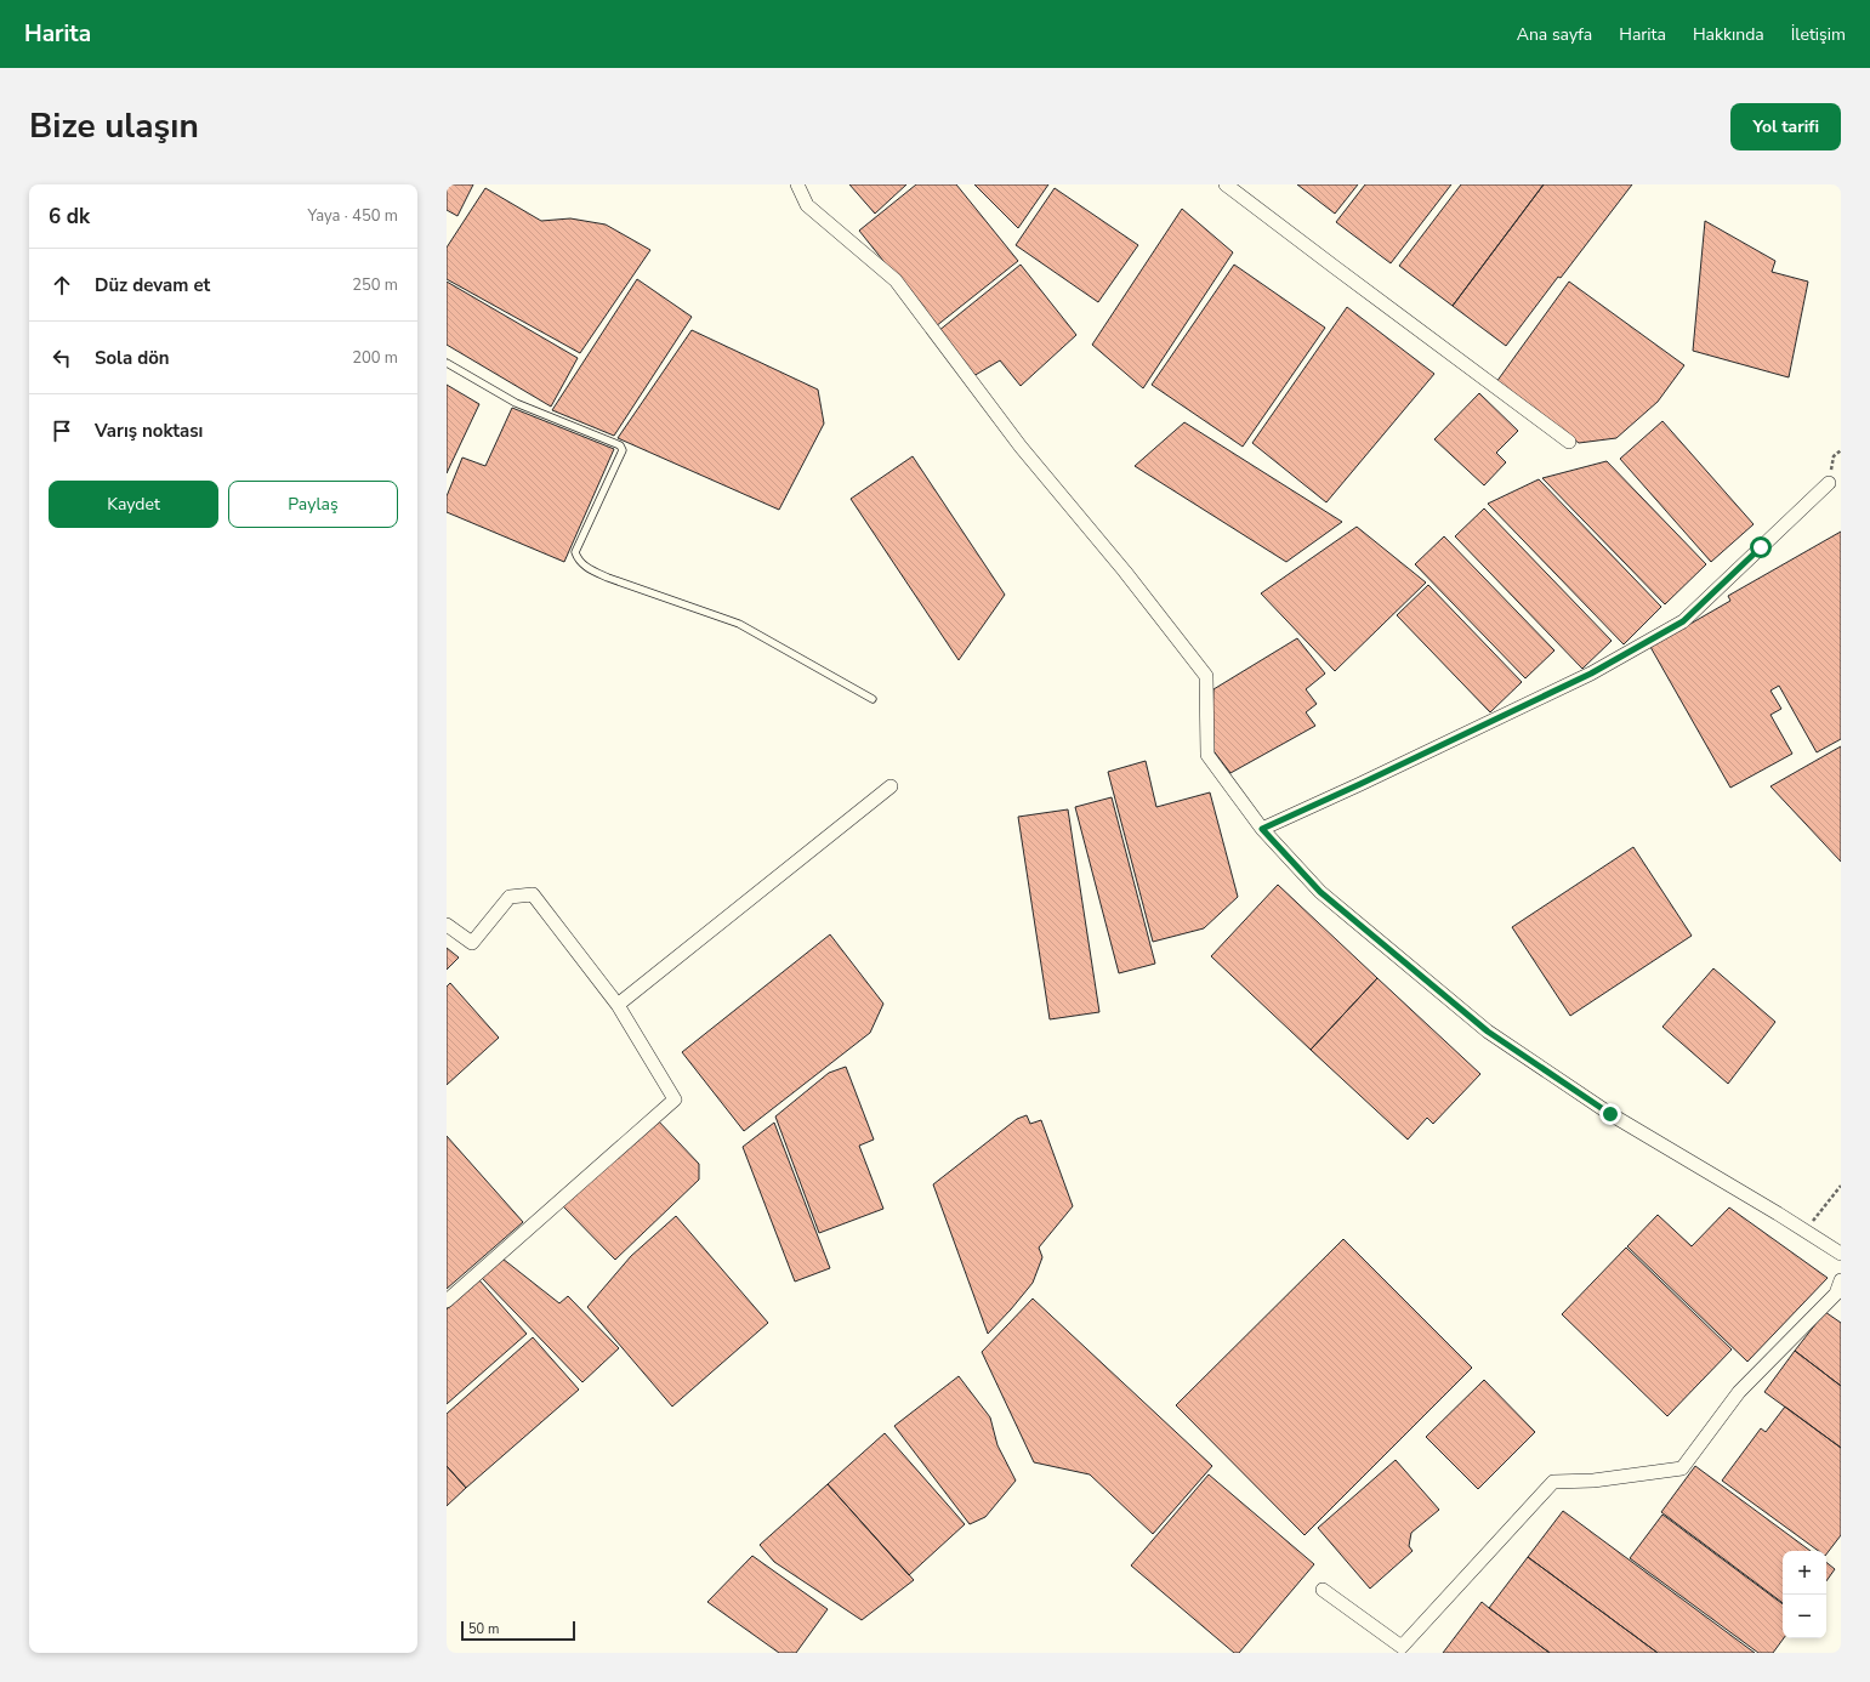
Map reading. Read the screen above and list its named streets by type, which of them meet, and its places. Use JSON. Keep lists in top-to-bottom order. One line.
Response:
{"scale_bar":"50 m","page":{"header":"Harita","nav":["Ana sayfa","Harita","Hakkında","İletişim"],"title":"Bize ulaşın","buttons":["Yol tarifi",["Kaydet","Paylaş"]],"heading":["6 dk","Yaya · 450 m"],"list":[["Düz devam et","250 m"],["Sola dön","200 m"],"Varış noktası"],"map_buttons":["+","−"],"scale":"50 m"}}
